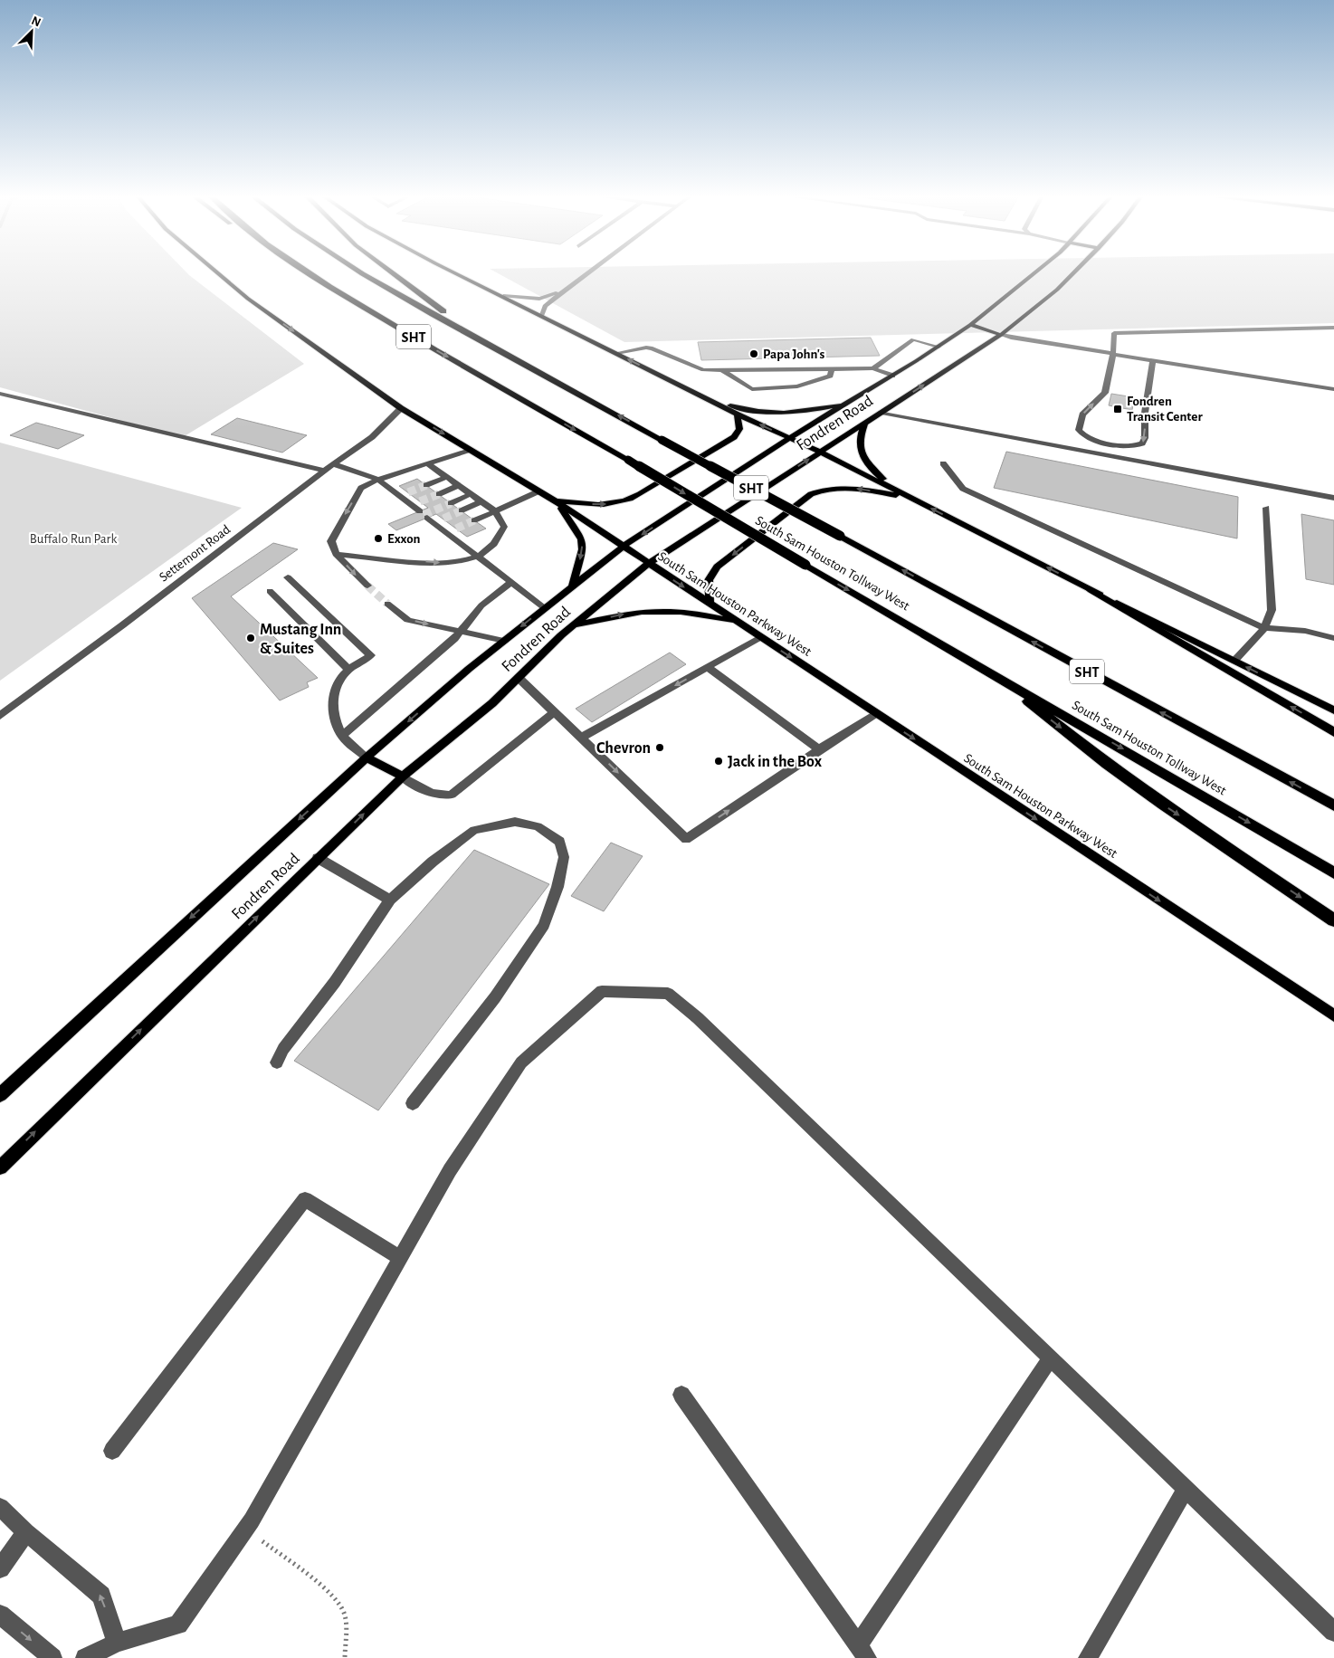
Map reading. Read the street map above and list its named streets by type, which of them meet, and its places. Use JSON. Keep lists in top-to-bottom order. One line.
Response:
{"streets":{"highway":["SHT","South Sam Houston Tollway West"],"main road":["Fondren Road","South Sam Houston Parkway West"],"street":["Settemont Road"]},"crossings":[["Fondren Road","South Sam Houston Parkway West"],["Settemont Road","South Sam Houston Parkway West"]],"one_way":["South Sam Houston Parkway West"],"parks":["Buffalo Run Park"],"places":{"other":["Papa John's","Exxon","Mustang Inn & Suites","Chevron","Jack in the Box"],"transit":["Fondren Transit Center"]},"north":"top right"}
